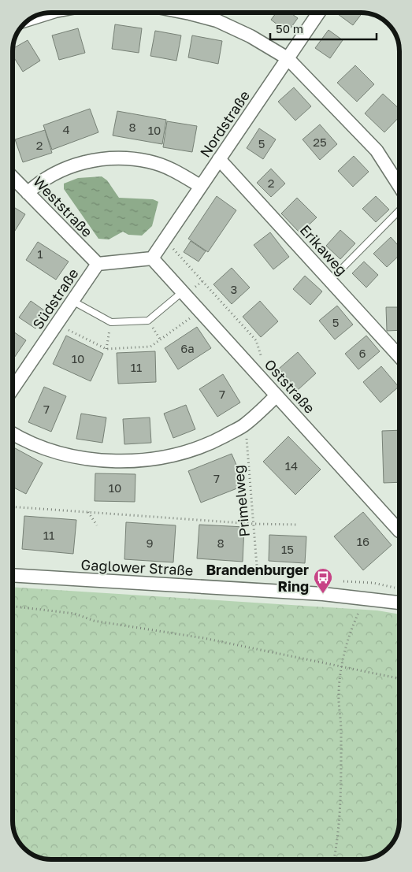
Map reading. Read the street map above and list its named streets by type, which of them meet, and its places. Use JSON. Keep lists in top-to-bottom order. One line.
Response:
{"streets":{"street":["Nordstraße","Weststraße","Erikaweg","Südstraße","Oststraße","Gaglower Straße"],"path":["Primelweg"]},"crossings":[["Nordstraße","Erikaweg"],["Nordstraße","Südstraße"],["Nordstraße","Oststraße"],["Weststraße","Südstraße"],["Südstraße","Oststraße"]],"places":{"bus stop":["Brandenburger Ring"]},"house_numbers":["8","4","10","25","5","2","2","1","3","5","6a","6","10","11","7","7","14","7","10","11","16","9","8","15"],"scale_bar":"50 m"}
